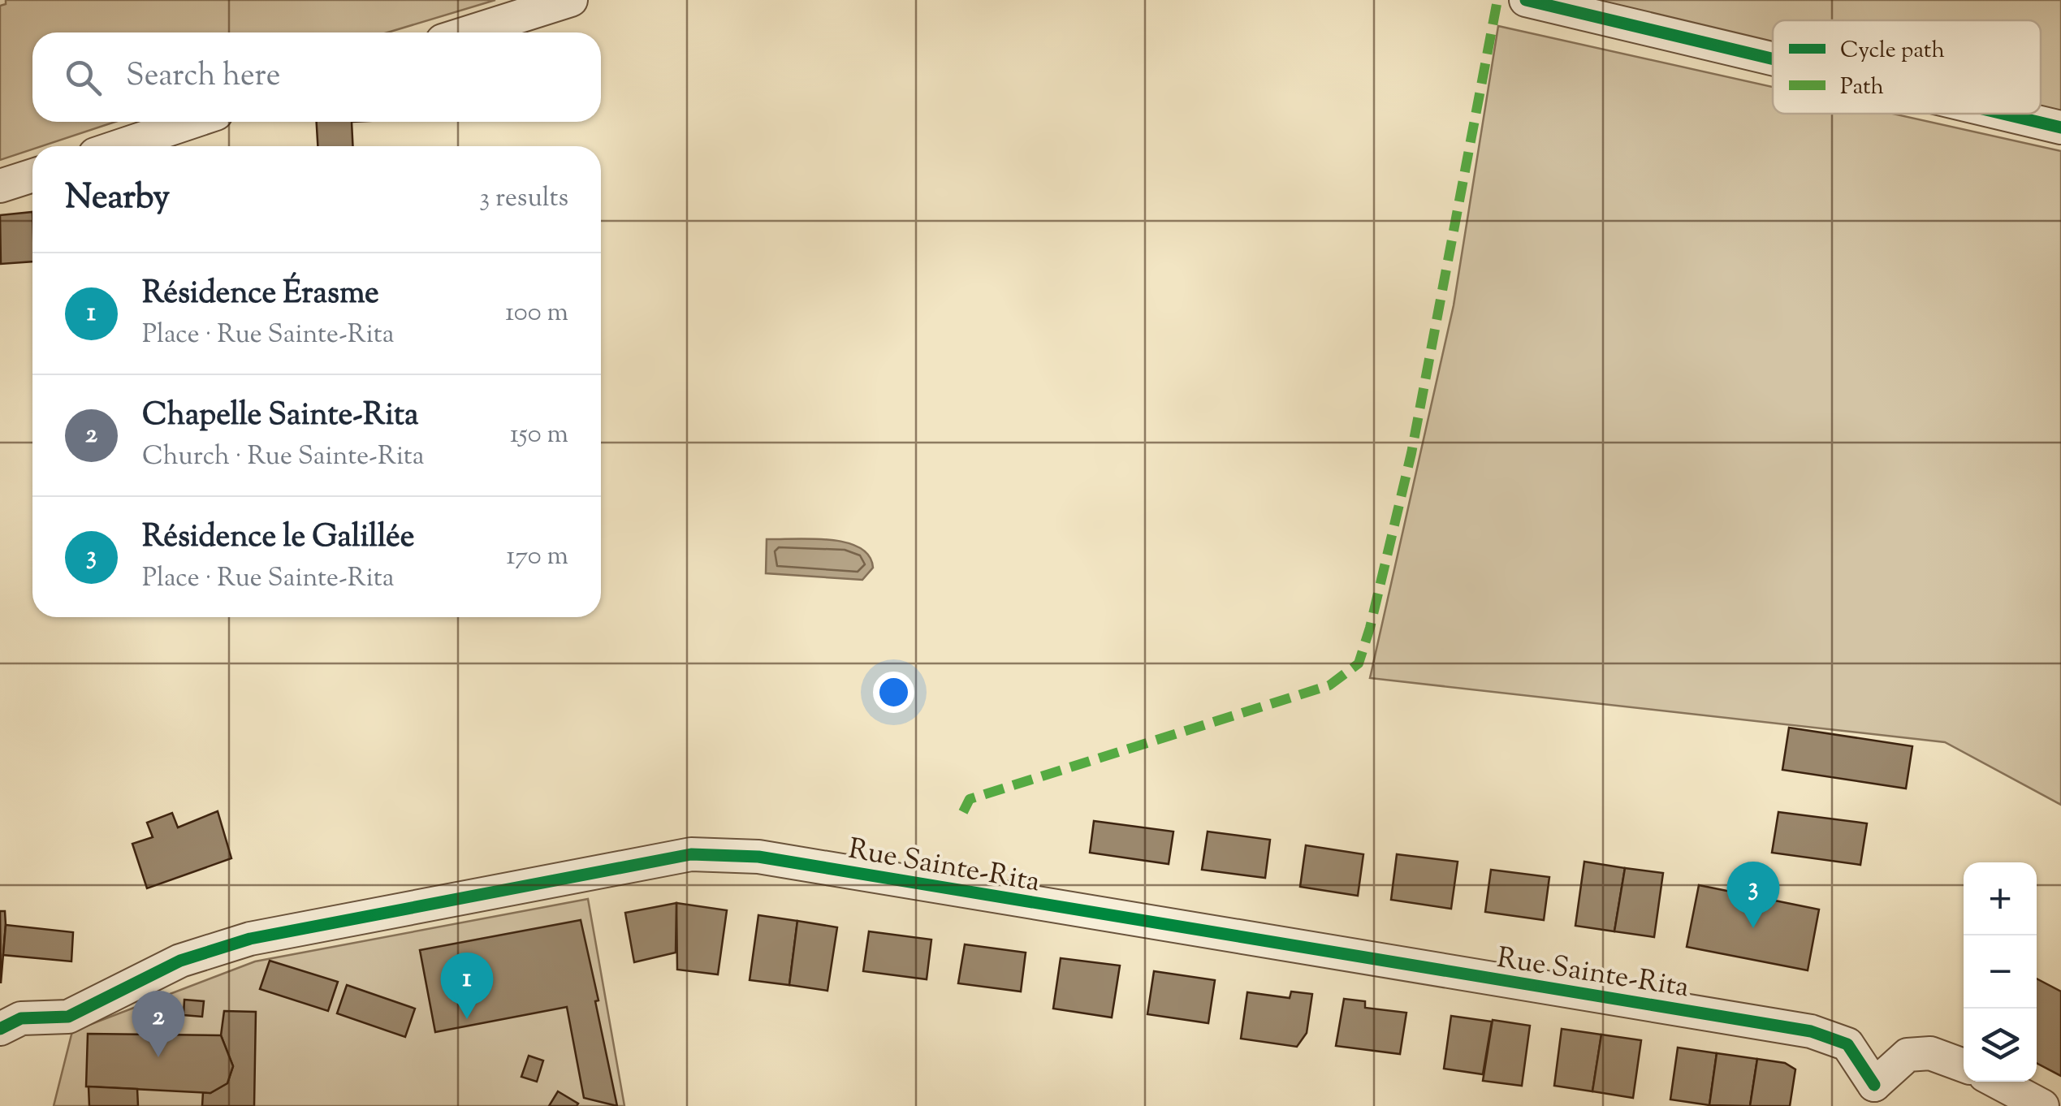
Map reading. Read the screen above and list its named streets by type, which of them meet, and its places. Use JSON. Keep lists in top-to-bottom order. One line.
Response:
{"streets":{"street":["Rue Sainte-Rita"]},"legend":["Cycle path","Path"],"page":{"search":"Search here","heading":["Nearby","3 results"],"list":[{"mark":"1","name":"Résidence Érasme","note":"Place · Rue Sainte-Rita","value":"100 m"},{"mark":"2","name":"Chapelle Sainte-Rita","note":"Church · Rue Sainte-Rita","value":"150 m"},{"mark":"3","name":"Résidence le Galillée","note":"Place · Rue Sainte-Rita","value":"170 m"}],"pins":["3","1","2"],"map_buttons":["+","−"]}}
